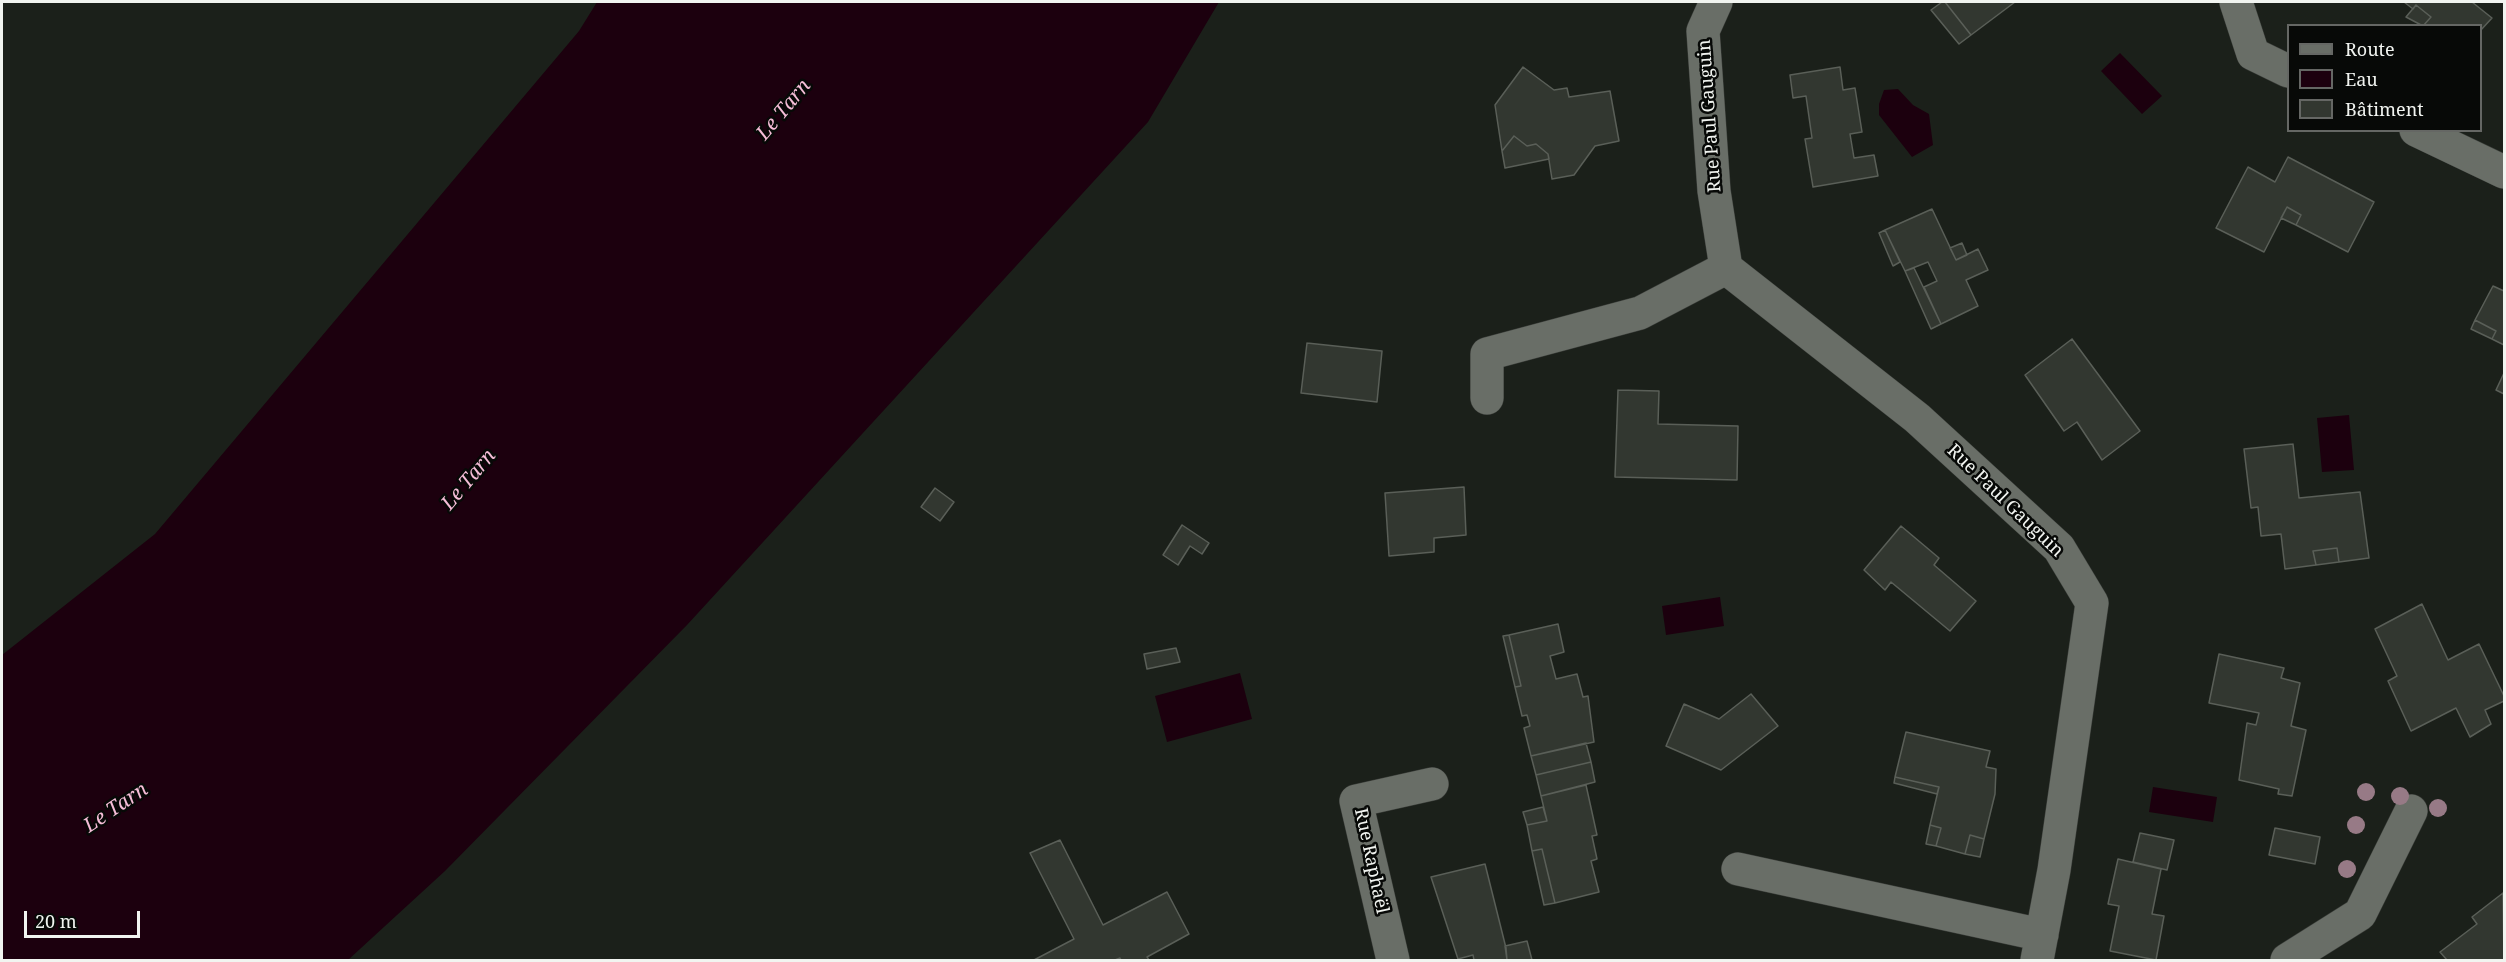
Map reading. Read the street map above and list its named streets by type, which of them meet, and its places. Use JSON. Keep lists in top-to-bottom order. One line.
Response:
{"streets":{"street":["Rue Paul Gauguin","Rue Raphaël"]},"water":["Le Tarn"],"legend":["Route","Eau","Bâtiment"],"scale_bar":"20 m"}
